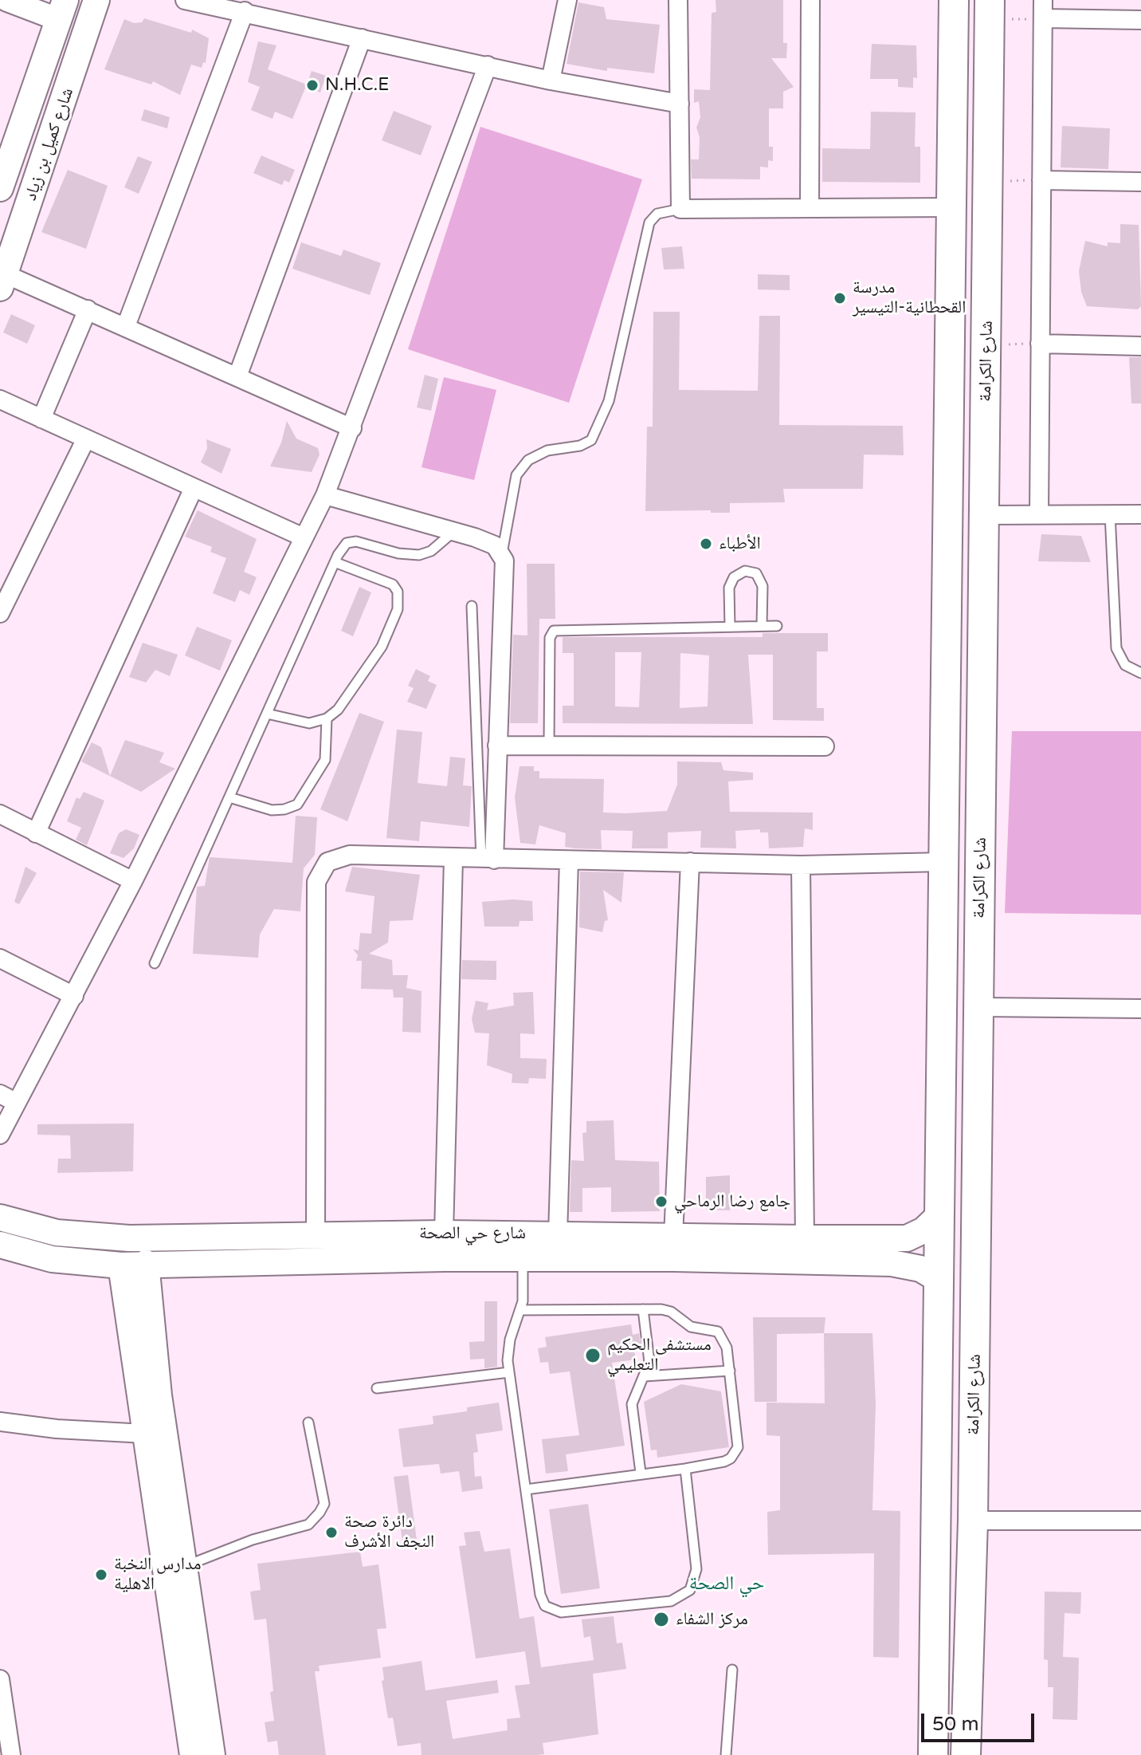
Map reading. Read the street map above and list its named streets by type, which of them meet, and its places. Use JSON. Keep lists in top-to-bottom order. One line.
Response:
{"streets":{"main road":["شارع كميل بن زياد","شارع الكرامة","شارع حي الصحة"]},"crossings":[["شارع الكرامة","شارع حي الصحة"]],"districts":["حي الصحة"],"places":["N.H.C.E","مدرسة القحطانية-التيسير","الأطباء","جامع رضا الرماحي","مستشفى الحكيم التعليمي","دائرة صحة النجف الأشرف","مدارس النخبة الاهلية","مركز الشفاء"],"scale_bar":"50 m"}
